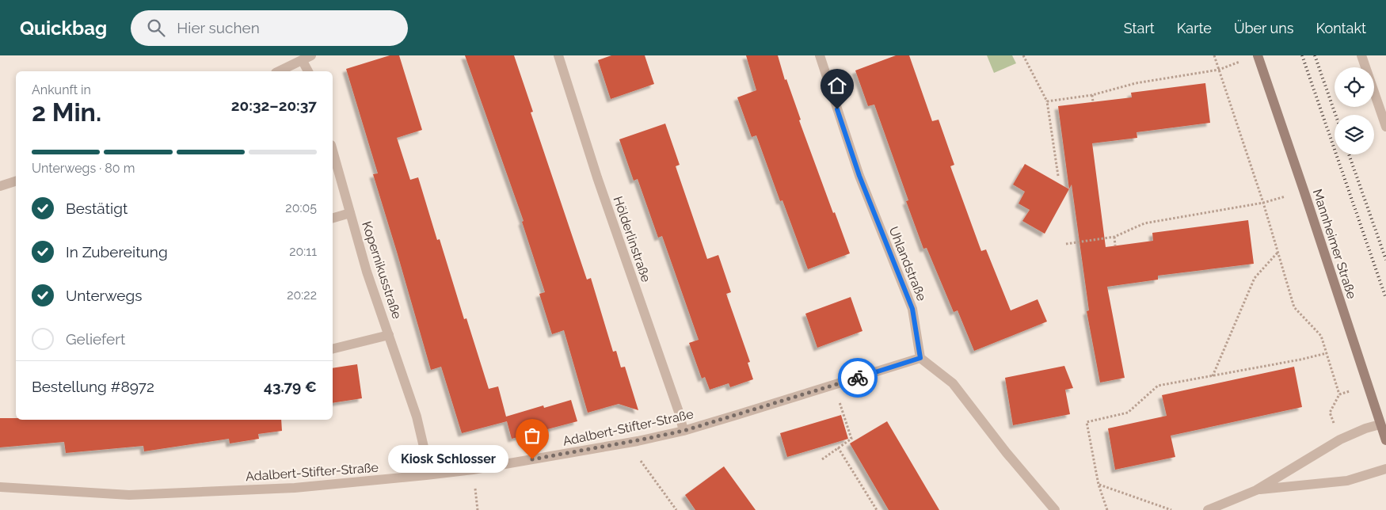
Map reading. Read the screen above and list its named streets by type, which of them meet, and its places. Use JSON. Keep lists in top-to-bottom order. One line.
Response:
{"streets":{"main road":["Mannheimer Straße"],"street":["Hölderlinstraße","Uhlandstraße","Kopernikusstraße","Adalbert-Stifter-Straße"]},"crossings":[["Hölderlinstraße","Adalbert-Stifter-Straße"],["Uhlandstraße","Adalbert-Stifter-Straße"],["Kopernikusstraße","Adalbert-Stifter-Straße"]],"places":["Kiosk Schlosser"],"page":{"header":"Quickbag","search":"Hier suchen","nav":["Start","Karte","Über uns","Kontakt"],"heading":["2 Min.","Ankunft in","20:32–20:37"],"panel":["Bestellung #8972","43.79 €"],"bar":"Unterwegs · 80 m","list":[["Bestätigt","20:05"],["In Zubereitung","20:11"],["Unterwegs","20:22"],"Geliefert"],"bubble":"Kiosk Schlosser"}}
